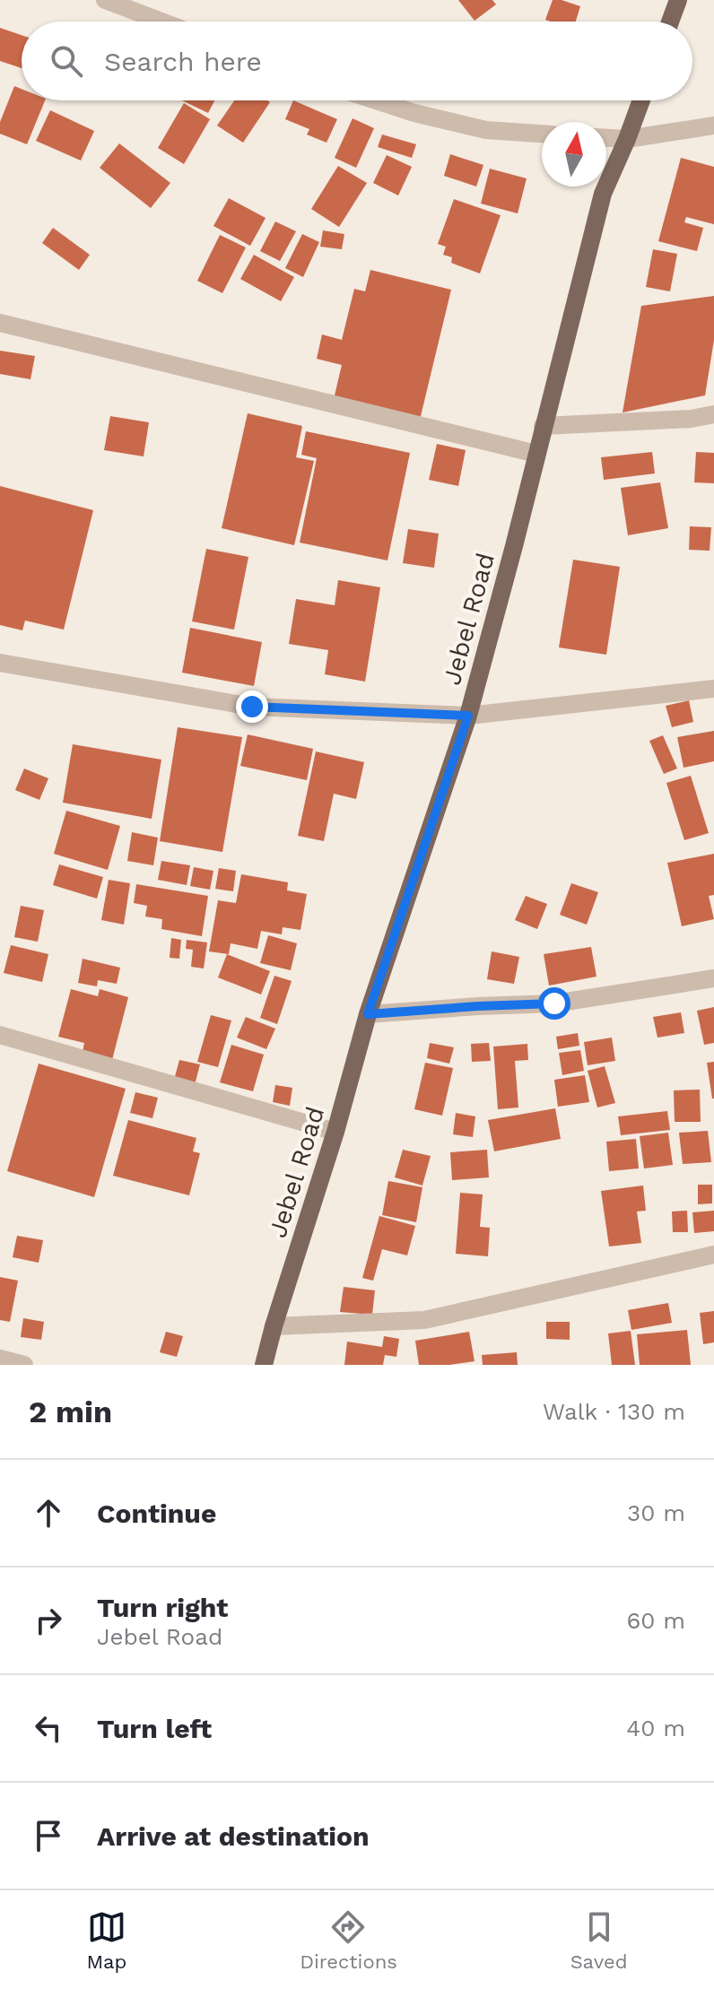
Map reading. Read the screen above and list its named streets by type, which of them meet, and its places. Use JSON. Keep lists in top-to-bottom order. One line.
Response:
{"streets":{"main road":["Jebel Road"]},"north":"top","page":{"search":"Search here","heading":["2 min","Walk · 130 m"],"list":[["Continue","30 m"],["Turn right","Jebel Road","60 m"],["Turn left","40 m"],"Arrive at destination"],"nav":["Map","Directions","Saved"]}}
